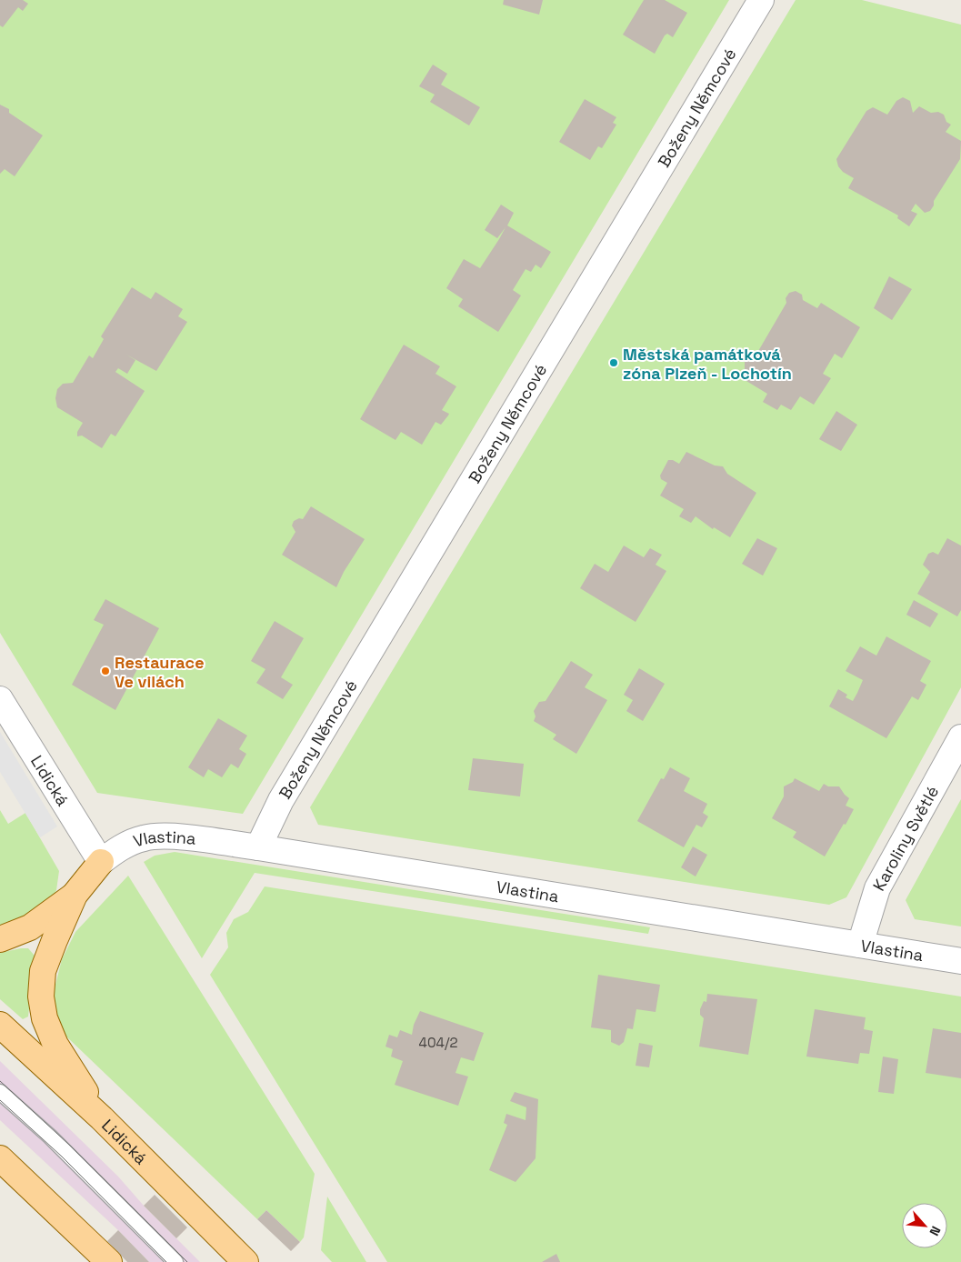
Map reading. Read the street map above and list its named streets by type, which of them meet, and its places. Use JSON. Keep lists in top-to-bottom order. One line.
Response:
{"streets":{"main road":["Lidická"],"street":["Boženy Němcové","Karoliny Světlé","Vlastina"]},"crossings":[["Boženy Němcové","Vlastina"],["Lidická","Vlastina"],["Karoliny Světlé","Vlastina"]],"places":["Městská památková zóna Plzeň - Lochotín","Restaurace Ve vilách"],"house_numbers":["404/2"],"north":"bottom right"}
